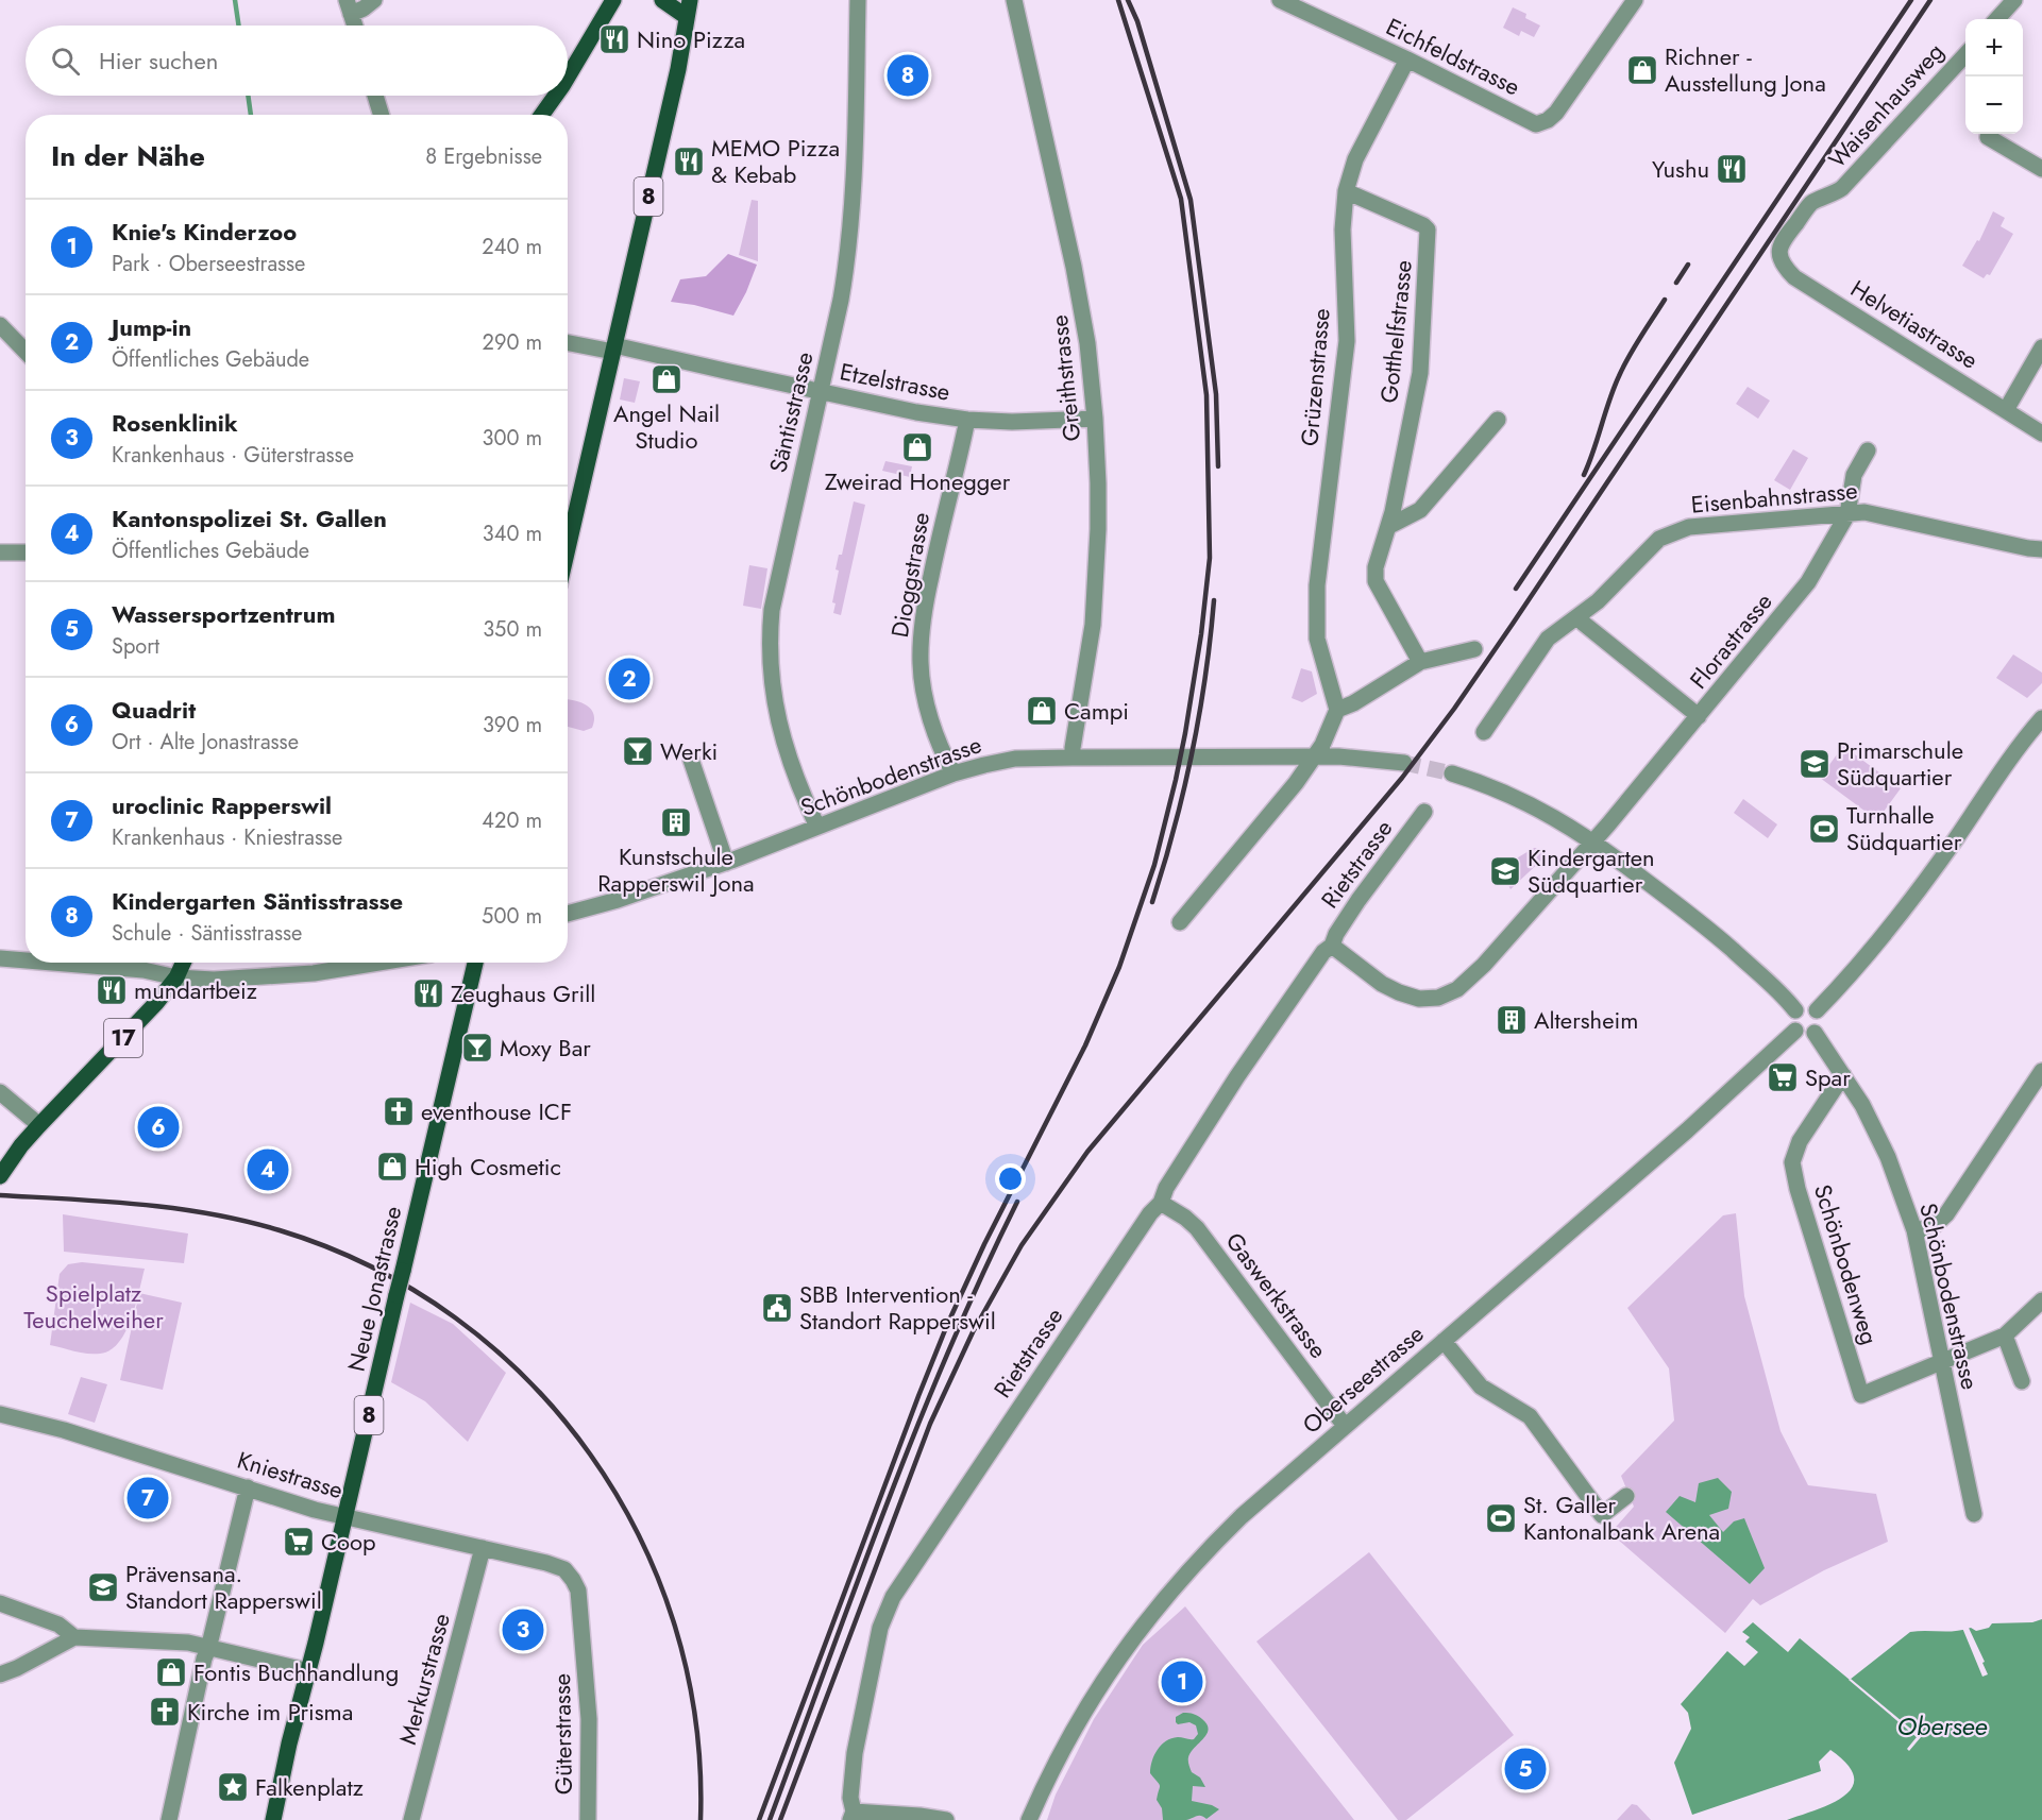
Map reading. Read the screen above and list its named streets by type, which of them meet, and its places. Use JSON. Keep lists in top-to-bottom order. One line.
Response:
{"streets":{"main road":["8","17","Neue Jonastrasse"],"street":["Eichfeldstrasse","Waisenhausweg","Helvetiastrasse","Gotthelfstrasse","Grüzenstrasse","Greithstrasse","Etzelstrasse","Säntisstrasse","Eisenbahnstrasse","Dioggstrasse","Florastrasse","Schönbodenstrasse","Rietstrasse","Schönbodenweg","Gaswerkstrasse","Oberseestrasse","Kniestrasse","Merkurstrasse","Güterstrasse"]},"crossings":[["Eichfeldstrasse","Grüzenstrasse"],["Waisenhausweg","Helvetiastrasse"],["8","Etzelstrasse"],["Gotthelfstrasse","Grüzenstrasse"],["Greithstrasse","Etzelstrasse"],["Greithstrasse","Schönbodenstrasse"],["Etzelstrasse","Säntisstrasse"],["Etzelstrasse","Dioggstrasse"],["Säntisstrasse","Schönbodenstrasse"],["Eisenbahnstrasse","Florastrasse"],["Dioggstrasse","Schönbodenstrasse"],["Florastrasse","Rietstrasse"],["Schönbodenstrasse","Schönbodenweg"],["Schönbodenstrasse","Oberseestrasse"],["Rietstrasse","Gaswerkstrasse"],["Neue Jonastrasse","Kniestrasse"],["Gaswerkstrasse","Oberseestrasse"],["Kniestrasse","Merkurstrasse"],["Kniestrasse","Güterstrasse"]],"water":["Obersee"],"parks":["Spielplatz Teuchelweiher"],"places":{"restaurant":["Nino Pizza","MEMO Pizza & Kebab","Yushu","mundartbeiz","Zeughaus Grill"],"shop":["Richner - Ausstellung Jona","Angel Nail Studio","Zweirad Honegger","Campi","High Cosmetic","Fontis Buchhandlung"],"bar":["Werki","Moxy Bar"],"school or university":["Primarschule Südquartier","Kindergarten Südquartier","Prävensana. Standort Rapperswil"],"building":["Kunstschule Rapperswil Jona","Altersheim"],"sports":["Turnhalle Südquartier","St. Galler Kantonalbank Arena"],"supermarket":["Spar","Coop"],"church":["eventhouse ICF","Kirche im Prisma"],"public building":["SBB Intervention - Standort Rapperswil"],"place":["Falkenplatz"]},"page":{"map_buttons":["+","−"],"search":"Hier suchen","pins":["8","2","6","4","7","3","1","5"],"heading":["In der Nähe","8 Ergebnisse"],"list":[{"mark":"1","name":"Knie's Kinderzoo","note":"Park · Oberseestrasse","value":"240 m"},{"mark":"2","name":"Jump-in","note":"Öffentliches Gebäude","value":"290 m"},{"mark":"3","name":"Rosenklinik","note":"Krankenhaus · Güterstrasse","value":"300 m"},{"mark":"4","name":"Kantonspolizei St. Gallen","note":"Öffentliches Gebäude","value":"340 m"},{"mark":"5","name":"Wassersportzentrum","note":"Sport","value":"350 m"},{"mark":"6","name":"Quadrit","note":"Ort · Alte Jonastrasse","value":"390 m"},{"mark":"7","name":"uroclinic Rapperswil","note":"Krankenhaus · Kniestrasse","value":"420 m"},{"mark":"8","name":"Kindergarten Säntisstrasse","note":"Schule · Säntisstrasse","value":"500 m"}]}}
